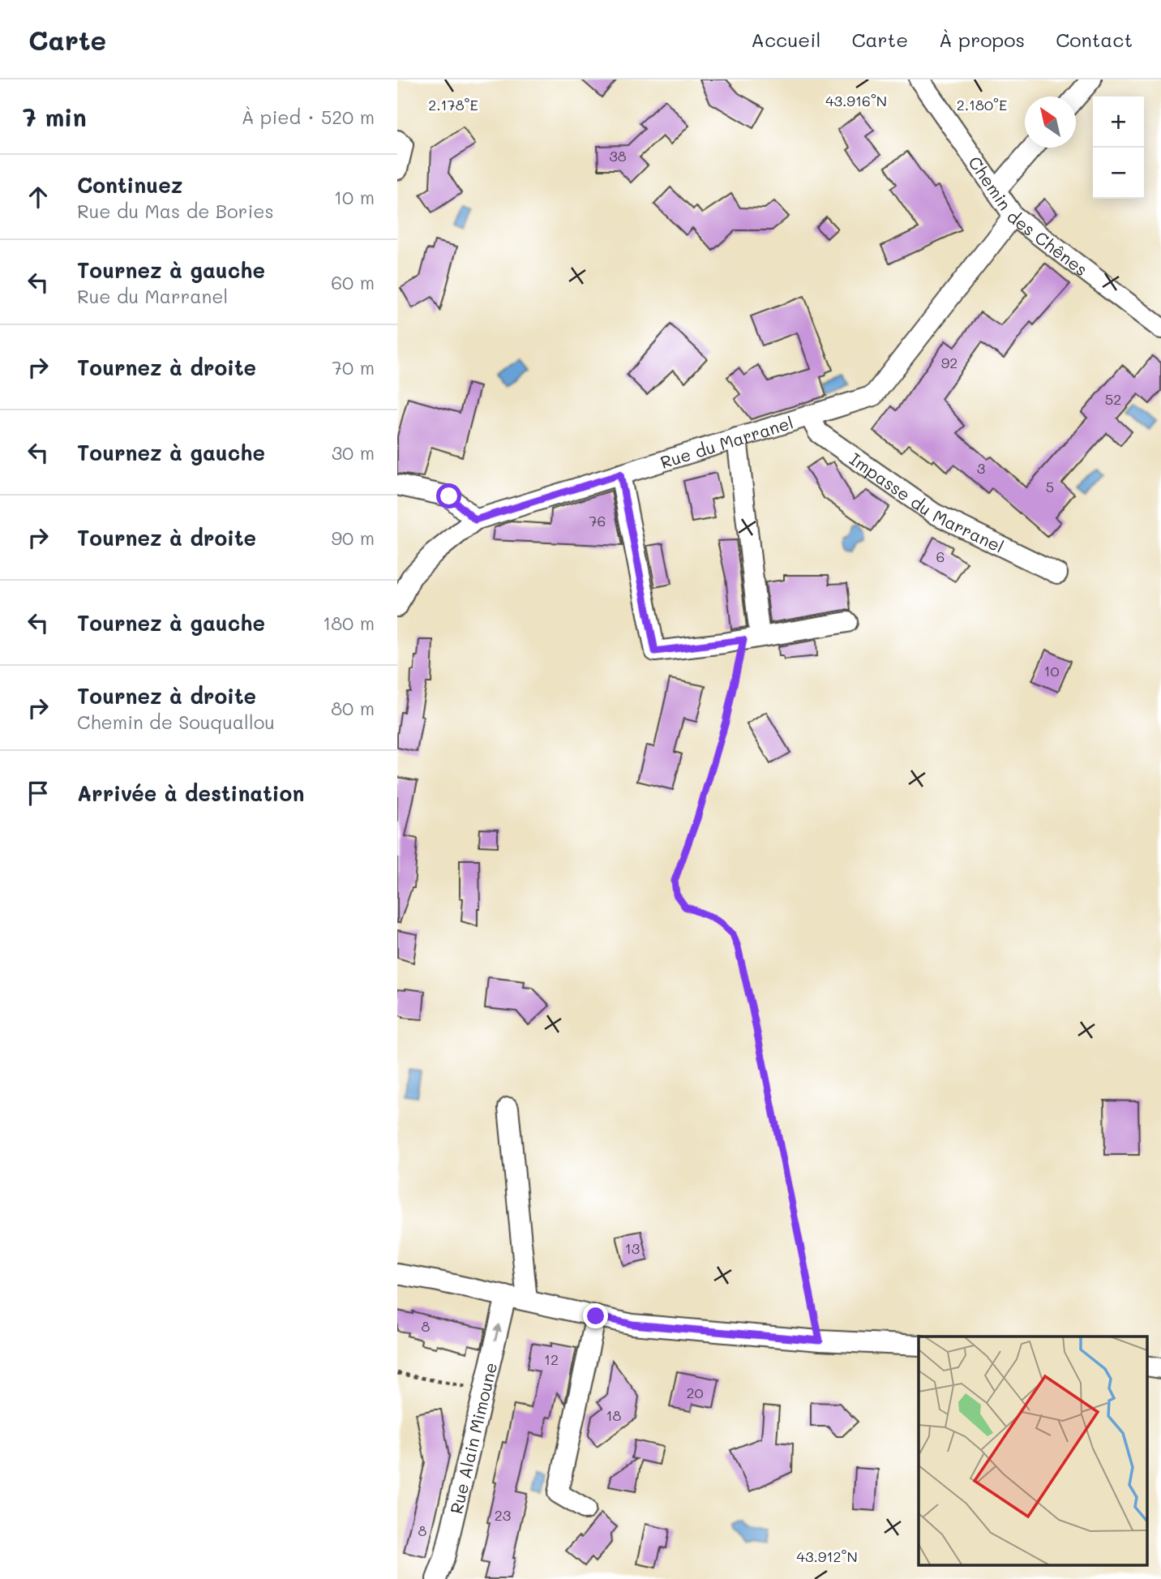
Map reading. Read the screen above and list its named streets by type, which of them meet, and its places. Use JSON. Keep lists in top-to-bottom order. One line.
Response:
{"streets":{"street":["Chemin des Chênes","Rue du Marranel","Impasse du Marranel","Rue Alain Mimoune"]},"crossings":[["Chemin des Chênes","Rue du Marranel"],["Rue du Marranel","Impasse du Marranel"]],"house_numbers":["38","92","52","3","5","76","6","10","13","8","12","20","18","23","8"],"north":"top left","page":{"header":"Carte","nav":["Accueil","Carte","À propos","Contact"],"heading":["7 min","À pied · 520 m"],"map_buttons":["+","−"],"list":[["Continuez","Rue du Mas de Bories","10 m"],["Tournez à gauche","Rue du Marranel","60 m"],["Tournez à droite","70 m"],["Tournez à gauche","30 m"],["Tournez à droite","90 m"],["Tournez à gauche","180 m"],["Tournez à droite","Chemin de Souquallou","80 m"],"Arrivée à destination"]},"coordinates":["43.916°N","2.178°E","2.180°E","43.912°N"]}
